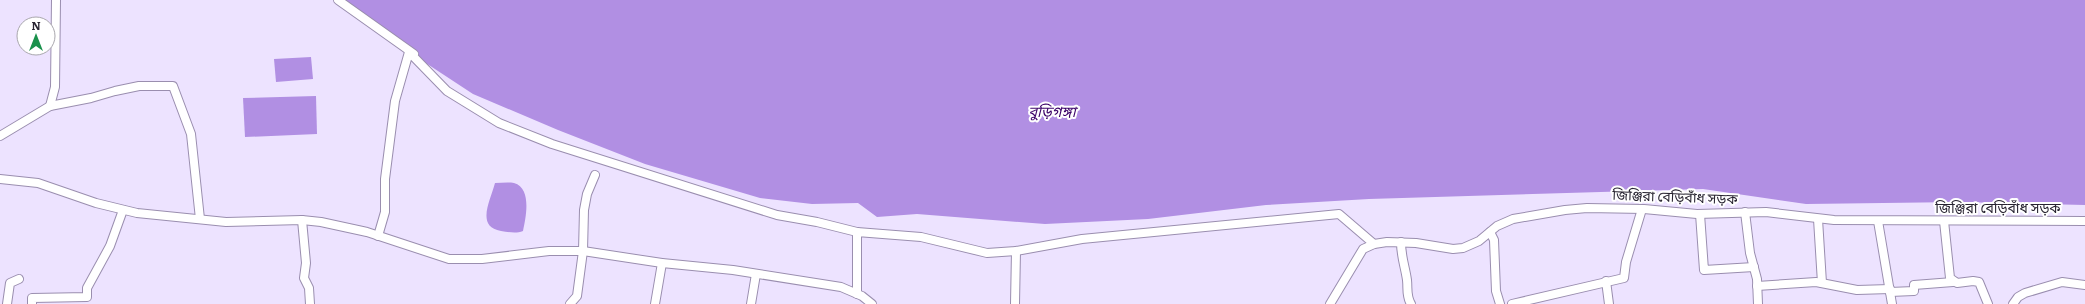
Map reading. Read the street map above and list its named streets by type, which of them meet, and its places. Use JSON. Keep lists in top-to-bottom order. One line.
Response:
{"streets":{"street":["জিঞ্জিরা বেড়িবাঁধ সড়ক"]},"water":["বুড়িগঙ্গা"],"north":"top"}
